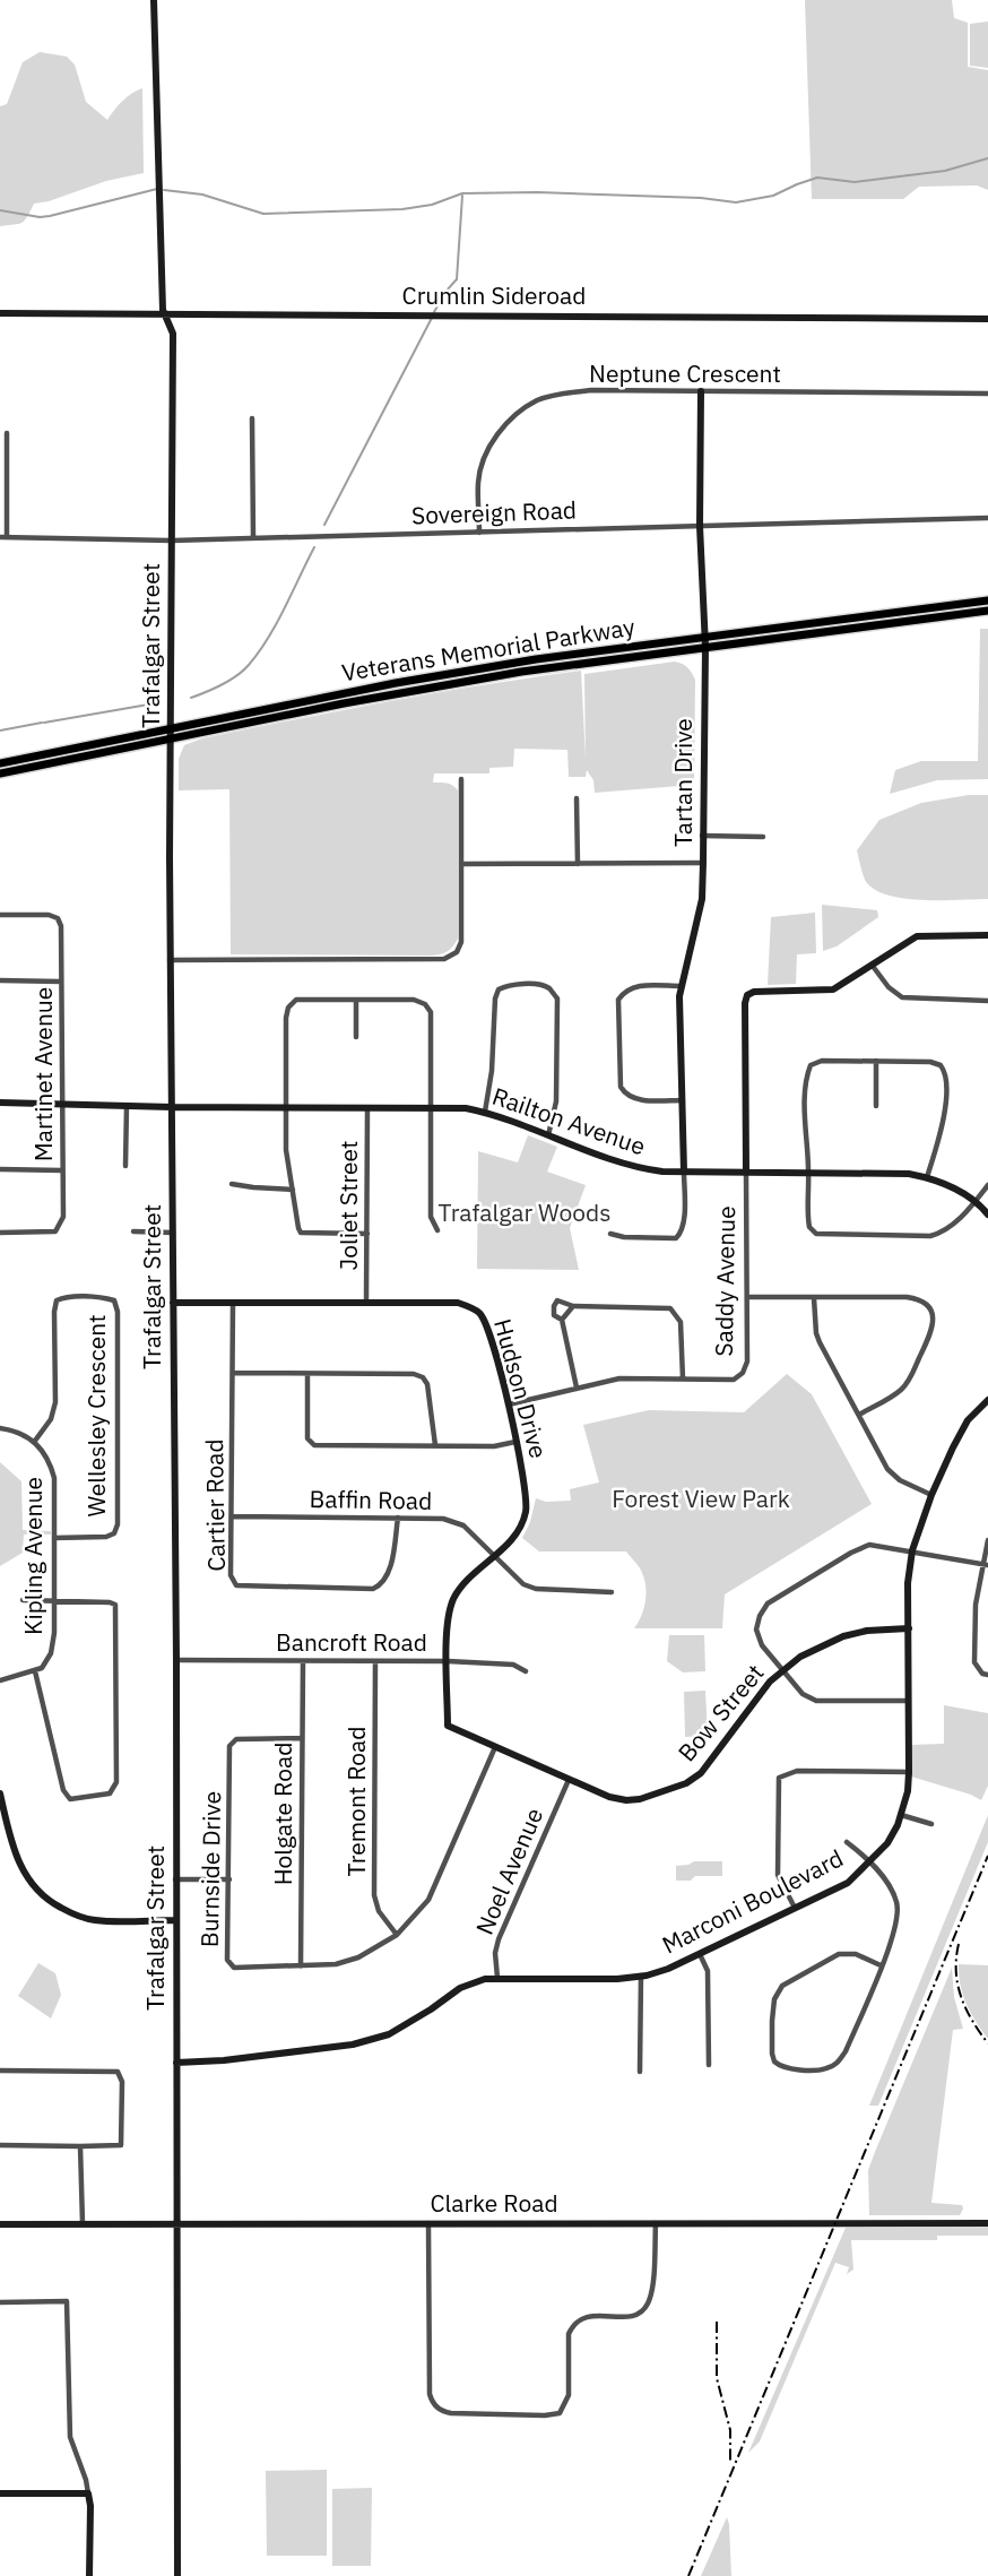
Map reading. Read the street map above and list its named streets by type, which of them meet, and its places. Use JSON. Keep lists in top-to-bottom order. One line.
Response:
{"streets":{"highway":["Veterans Memorial Parkway"],"street":["Crumlin Sideroad","Neptune Crescent","Sovereign Road","Trafalgar Street","Tartan Drive","Martinet Avenue","Railton Avenue","Joliet Street","Saddy Avenue","Hudson Drive","Wellesley Crescent","Baffin Road","Cartier Road","Kipling Avenue","Bancroft Road","Bow Street","Tremont Road","Holgate Road","Burnside Drive","Noel Avenue","Marconi Boulevard","Clarke Road"]},"crossings":[["Crumlin Sideroad","Trafalgar Street"],["Neptune Crescent","Sovereign Road"],["Neptune Crescent","Tartan Drive"],["Sovereign Road","Trafalgar Street"],["Sovereign Road","Tartan Drive"],["Trafalgar Street","Veterans Memorial Parkway"],["Trafalgar Street","Railton Avenue"],["Trafalgar Street","Hudson Drive"],["Trafalgar Street","Bancroft Road"],["Trafalgar Street","Marconi Boulevard"],["Trafalgar Street","Clarke Road"],["Veterans Memorial Parkway","Tartan Drive"],["Tartan Drive","Railton Avenue"],["Martinet Avenue","Railton Avenue"],["Railton Avenue","Joliet Street"],["Railton Avenue","Saddy Avenue"],["Joliet Street","Hudson Drive"],["Saddy Avenue","Hudson Drive"],["Hudson Drive","Baffin Road"],["Hudson Drive","Cartier Road"],["Hudson Drive","Bancroft Road"],["Hudson Drive","Bow Street"],["Wellesley Crescent","Kipling Avenue"],["Baffin Road","Cartier Road"],["Bancroft Road","Bow Street"],["Bancroft Road","Tremont Road"],["Bancroft Road","Holgate Road"],["Bow Street","Burnside Drive"],["Bow Street","Noel Avenue"],["Bow Street","Marconi Boulevard"],["Tremont Road","Burnside Drive"],["Holgate Road","Burnside Drive"],["Noel Avenue","Marconi Boulevard"]],"parks":["Trafalgar Woods","Forest View Park"]}
